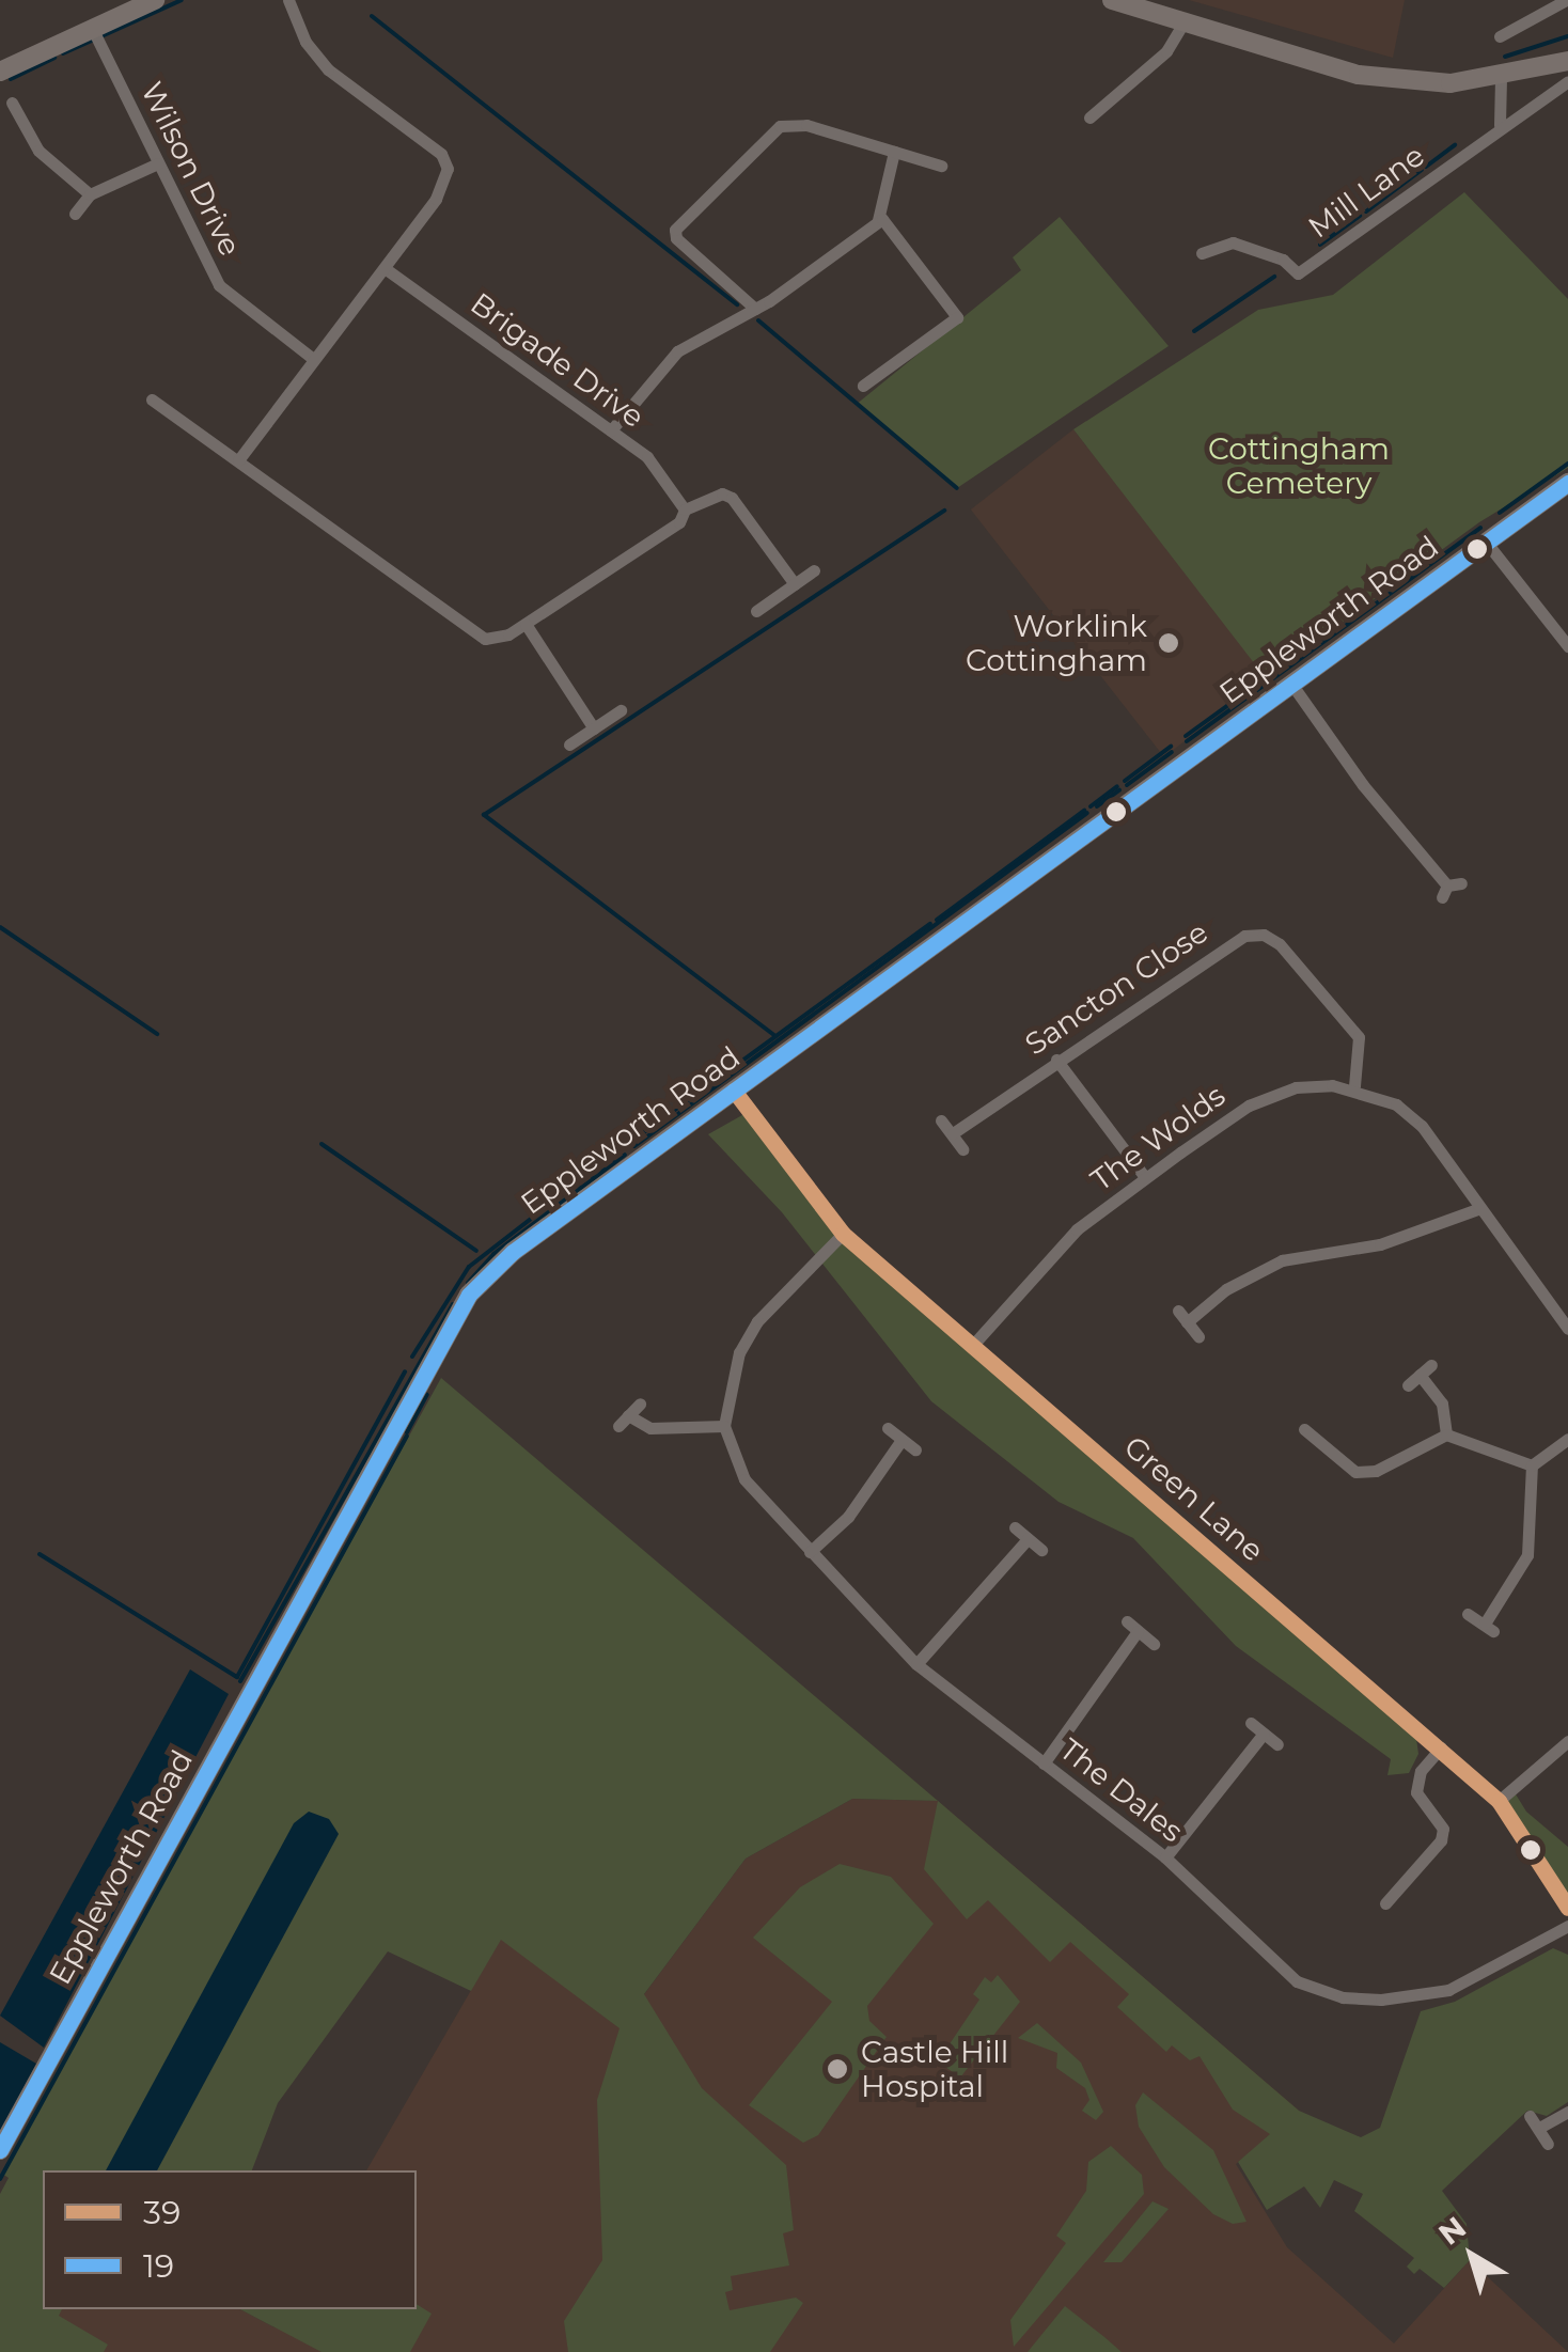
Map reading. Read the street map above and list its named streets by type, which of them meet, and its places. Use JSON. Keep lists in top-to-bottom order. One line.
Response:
{"streets":{"street":["Wilson Drive","Mill Lane","Brigade Drive","Eppleworth Road","Sancton Close","The Wolds","Green Lane","The Dales"]},"crossings":[["Eppleworth Road","Green Lane"],["Sancton Close","The Wolds"],["The Wolds","Green Lane"]],"parks":["Cottingham Cemetery"],"places":["Worklink Cottingham","Castle Hill Hospital"],"lines":["transit line 19","transit line 39"],"legend":["39","19"],"north":"top left"}
